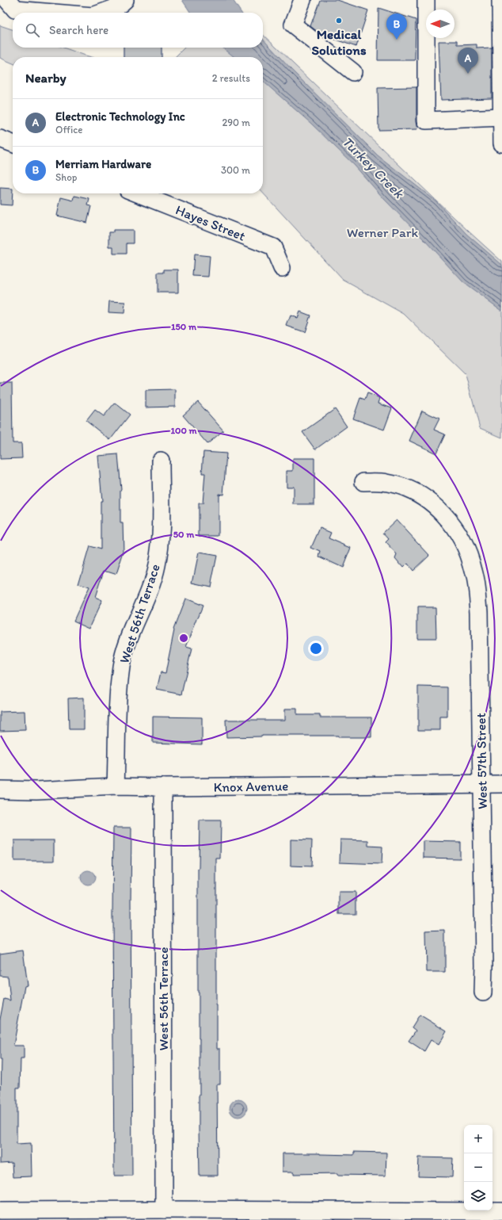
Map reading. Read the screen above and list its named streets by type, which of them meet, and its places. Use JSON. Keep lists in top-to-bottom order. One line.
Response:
{"streets":{"street":["Hayes Street","West 56th Terrace","West 57th Street","Knox Avenue"]},"crossings":[["West 56th Terrace","Knox Avenue"],["West 57th Street","Knox Avenue"]],"water":["Turkey Creek"],"parks":["Werner Park"],"places":["Medical Solutions"],"north":"left","page":{"search":"Search here","pins":["B","A"],"heading":["Nearby","2 results"],"list":[{"mark":"A","name":"Electronic Technology Inc","note":"Office","value":"290 m"},{"mark":"B","name":"Merriam Hardware","note":"Shop","value":"300 m"}],"map_buttons":["+","−"]},"rings":["150 m","100 m","50 m"]}
